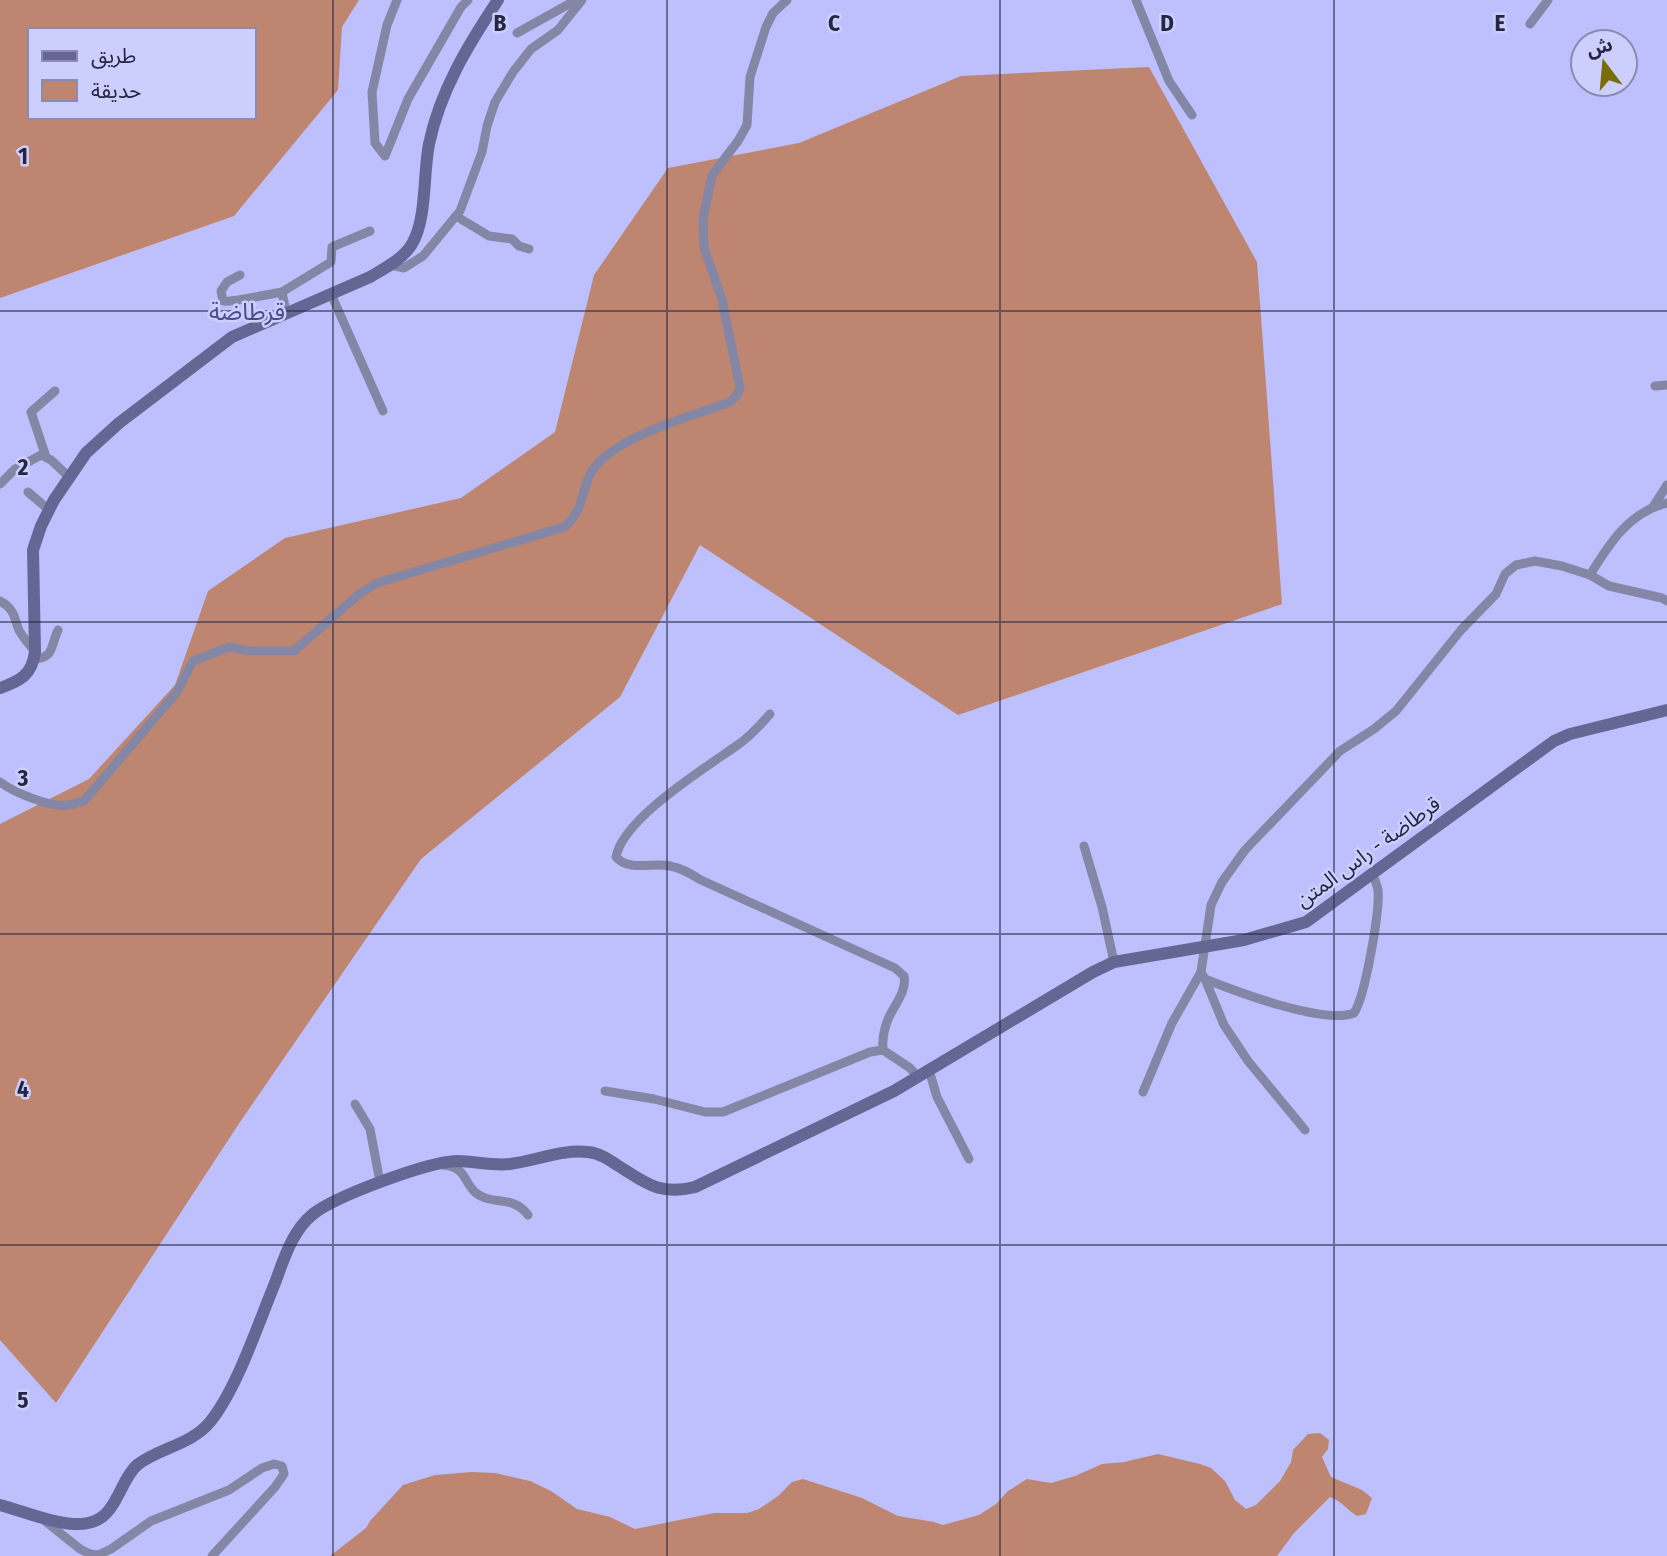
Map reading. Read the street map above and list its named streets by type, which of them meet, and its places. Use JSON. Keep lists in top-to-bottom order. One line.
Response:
{"streets":{"main road":["قرطاضة - راس المتن"]},"districts":["قرطاضة"],"legend":["طريق","حديقة"],"north":"top","grid":{"columns":["B","C","D","E"],"rows":["1","2","3","4","5"]}}
